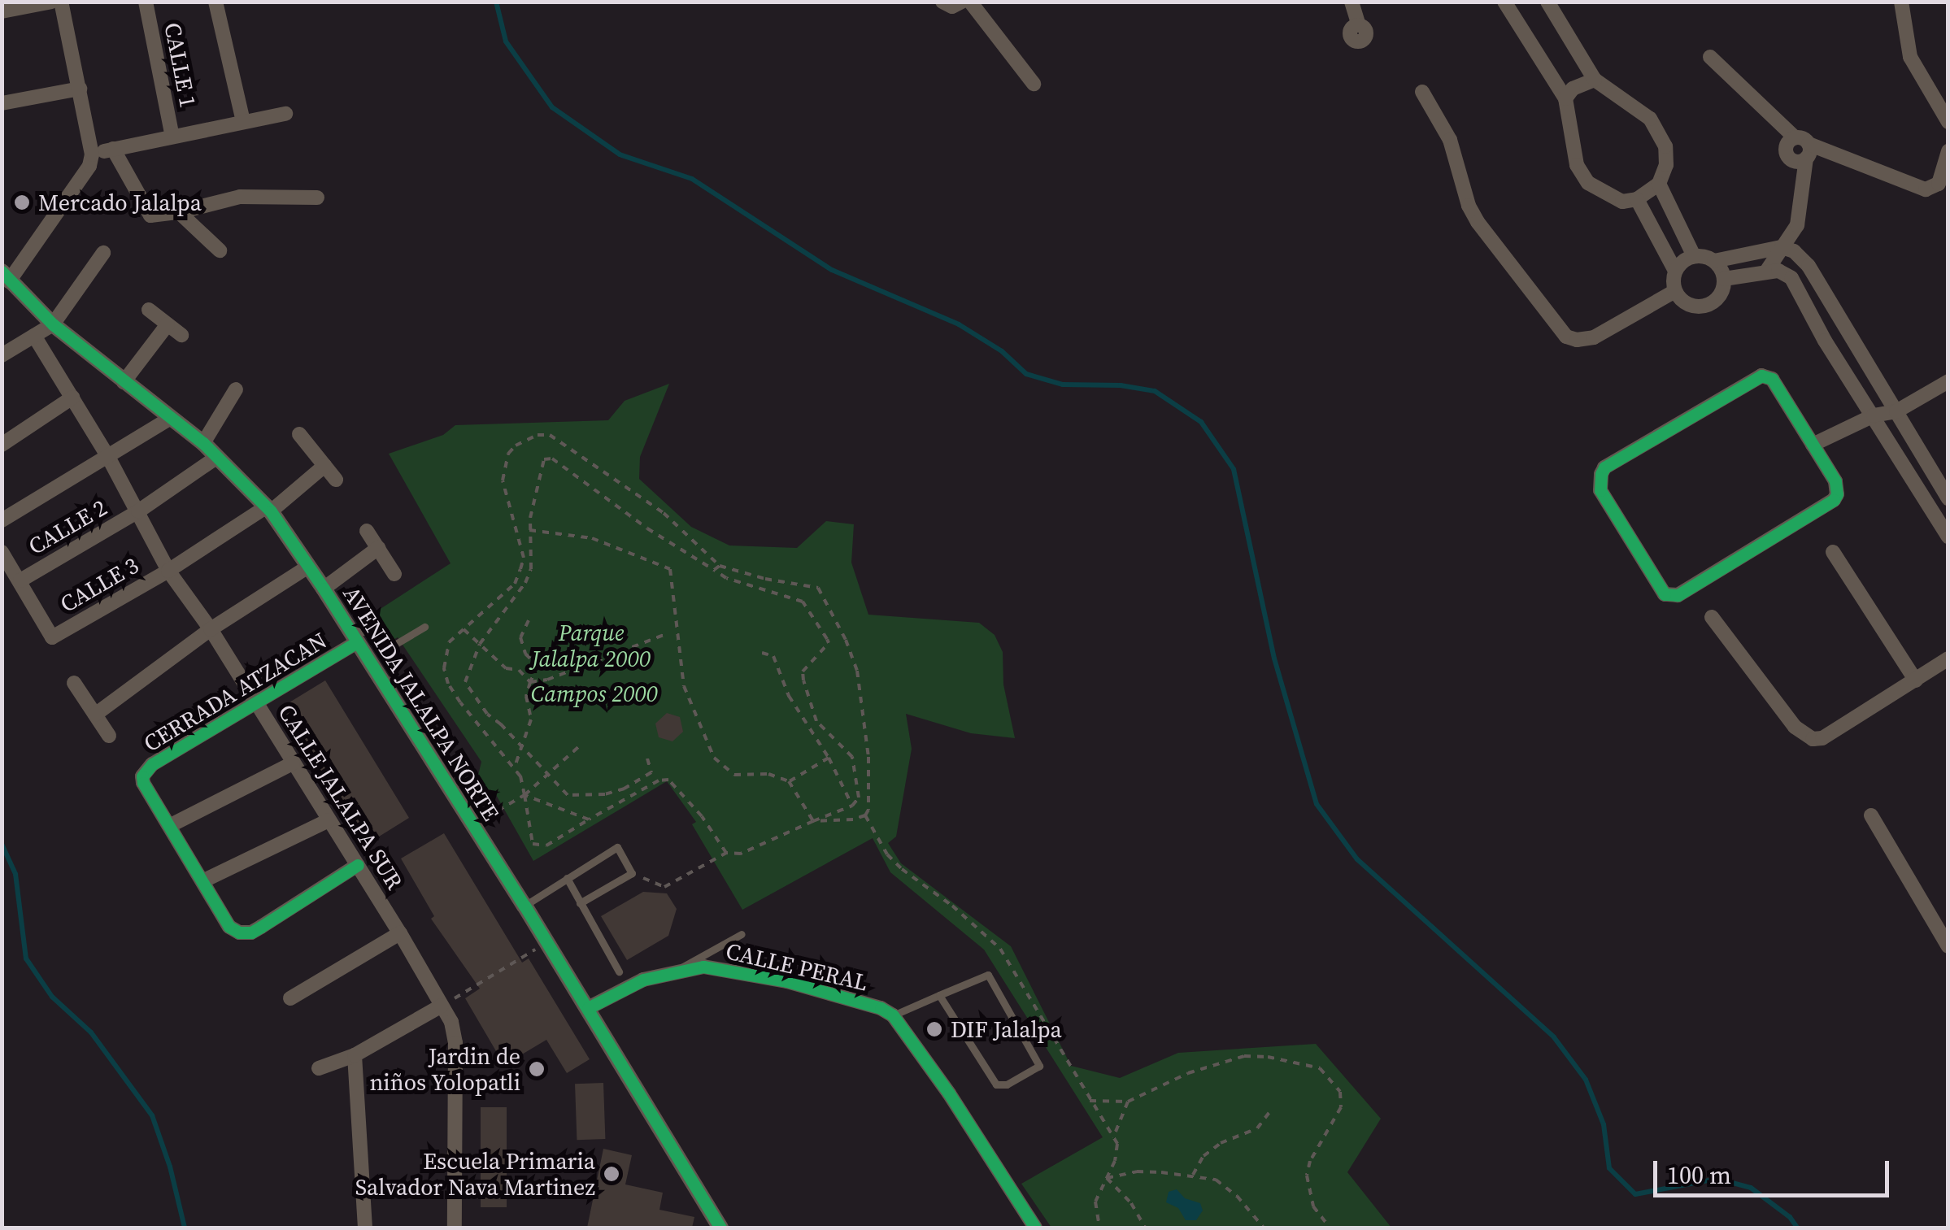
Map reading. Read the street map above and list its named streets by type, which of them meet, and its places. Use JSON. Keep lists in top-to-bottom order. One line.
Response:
{"streets":{"street":["CALLE 1","CALLE 2","CALLE 3","CERRADA ATZACAN","AVENIDA JALALPA NORTE","CALLE JALALPA SUR","CALLE PERAL"]},"crossings":[["CALLE 2","CALLE 3"],["CALLE 2","AVENIDA JALALPA NORTE"],["CALLE 2","CALLE JALALPA SUR"],["CALLE 3","AVENIDA JALALPA NORTE"],["CALLE 3","CALLE JALALPA SUR"],["CERRADA ATZACAN","AVENIDA JALALPA NORTE"],["CERRADA ATZACAN","CALLE JALALPA SUR"],["AVENIDA JALALPA NORTE","CALLE PERAL"]],"parks":["Parque Jalalpa 2000","Campos 2000"],"places":["Mercado Jalalpa","DIF Jalalpa","Jardin de niños Yolopatli","Escuela Primaria Salvador Nava Martinez"],"scale_bar":"100 m"}
